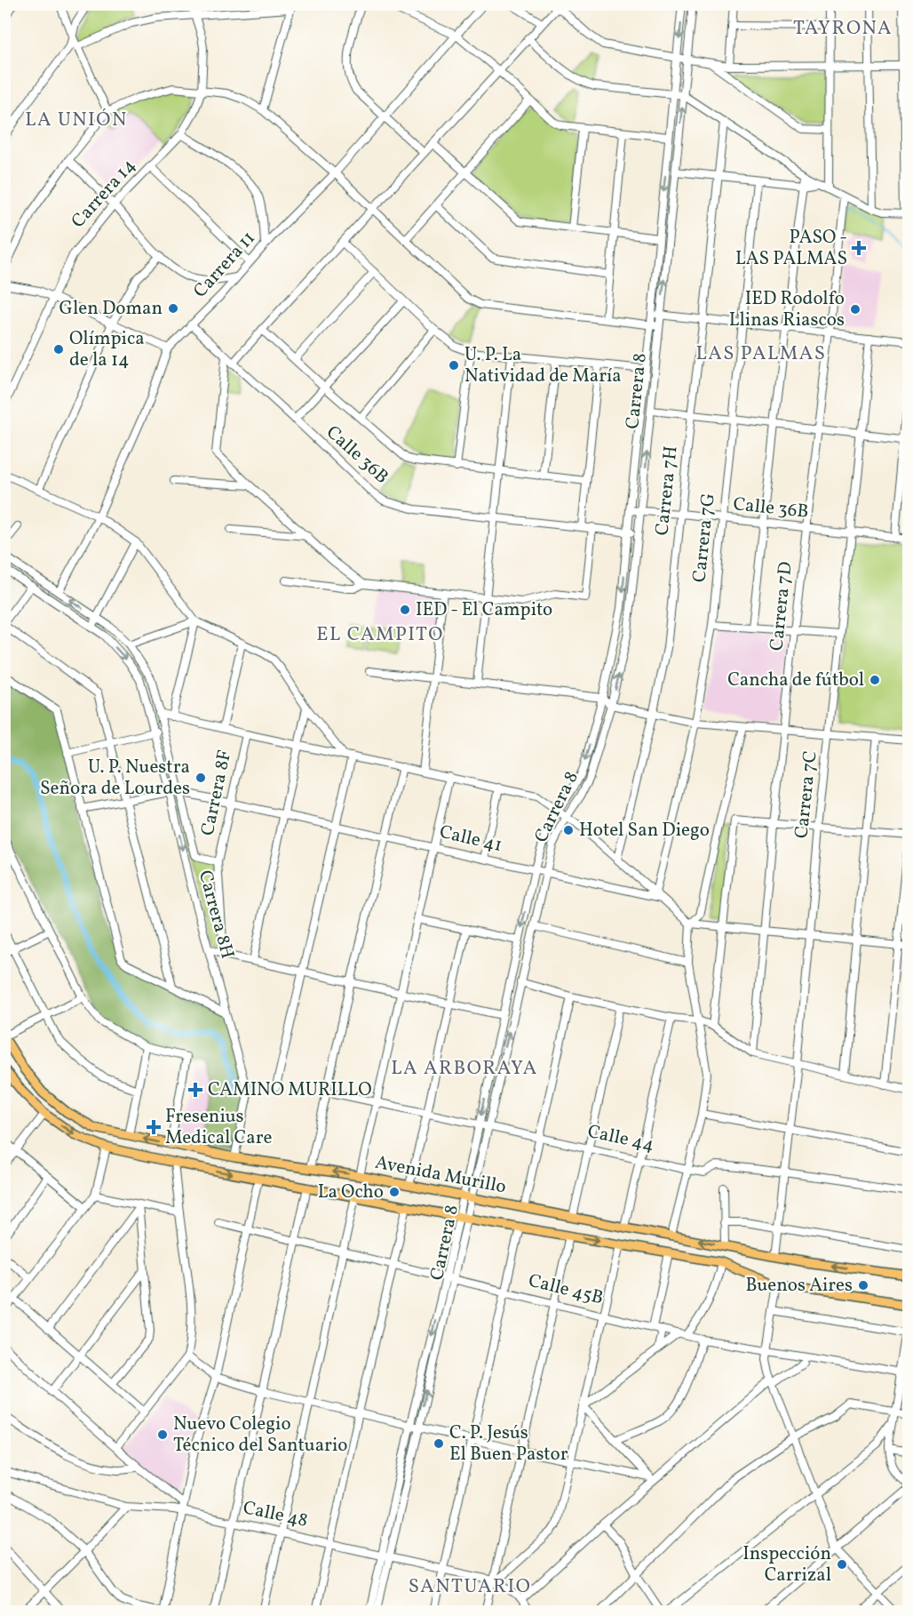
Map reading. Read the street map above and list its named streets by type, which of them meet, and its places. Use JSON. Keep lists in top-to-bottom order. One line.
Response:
{"streets":{"main road":["Avenida Murillo"],"street":["Carrera 14","Carrera 11","Carrera 8","Calle 36B","Carrera 7H","Carrera 7G","Carrera 7D","Carrera 8F","Carrera 7C","Calle 41","Carrera 8H","Calle 44","Calle 45B","Calle 48"]},"crossings":[["Carrera 11","Calle 36B"],["Carrera 8","Calle 36B"],["Carrera 8","Calle 41"],["Carrera 8","Calle 44"],["Carrera 8","Avenida Murillo"],["Carrera 8","Calle 45B"],["Carrera 8","Calle 48"],["Calle 36B","Carrera 7H"],["Calle 36B","Carrera 7G"],["Calle 36B","Carrera 7D"],["Calle 36B","Carrera 7C"],["Carrera 8F","Calle 41"],["Carrera 8F","Carrera 8H"],["Carrera 7C","Calle 44"],["Carrera 7C","Avenida Murillo"],["Calle 41","Carrera 8H"],["Carrera 8H","Avenida Murillo"]],"districts":["TAYRONA","LA UNIÓN","LAS PALMAS","EL CAMPITO","LA ARBORAYA","SANTUARIO"],"places":{"health":["PASO - LAS PALMAS","CAMINO MURILLO","Fresenius Medical Care"],"other":["Glen Doman","IED Rodolfo Llinas Riascos","Olímpica de la 14","U. P. La Natividad de María","IED - El Campito","Cancha de fútbol","U. P. Nuestra Señora de Lourdes","Hotel San Diego","La Ocho","Buenos Aires","Nuevo Colegio Técnico del Santuario","C. P. Jesús El Buen Pastor","Inspección Carrizal"]}}
